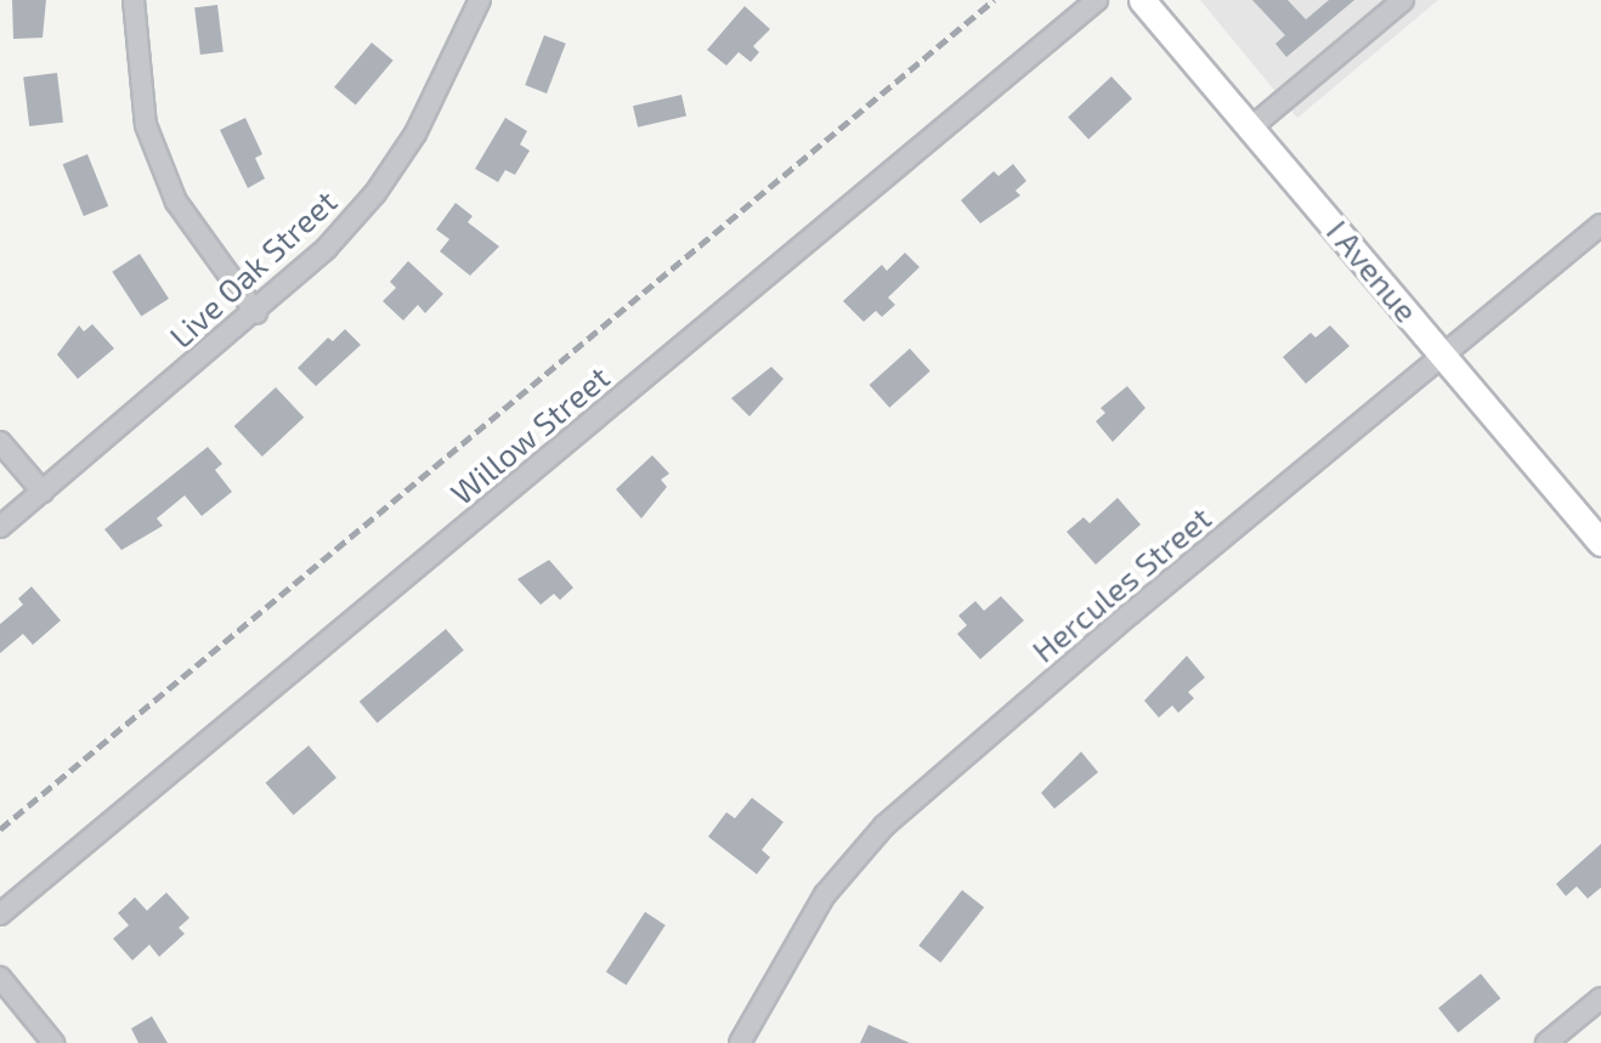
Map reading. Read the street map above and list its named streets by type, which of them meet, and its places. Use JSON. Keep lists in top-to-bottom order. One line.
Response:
{"streets":{"main road":["I Avenue"],"street":["Live Oak Street","Willow Street","Hercules Street"]},"crossings":[["I Avenue","Hercules Street"]]}
